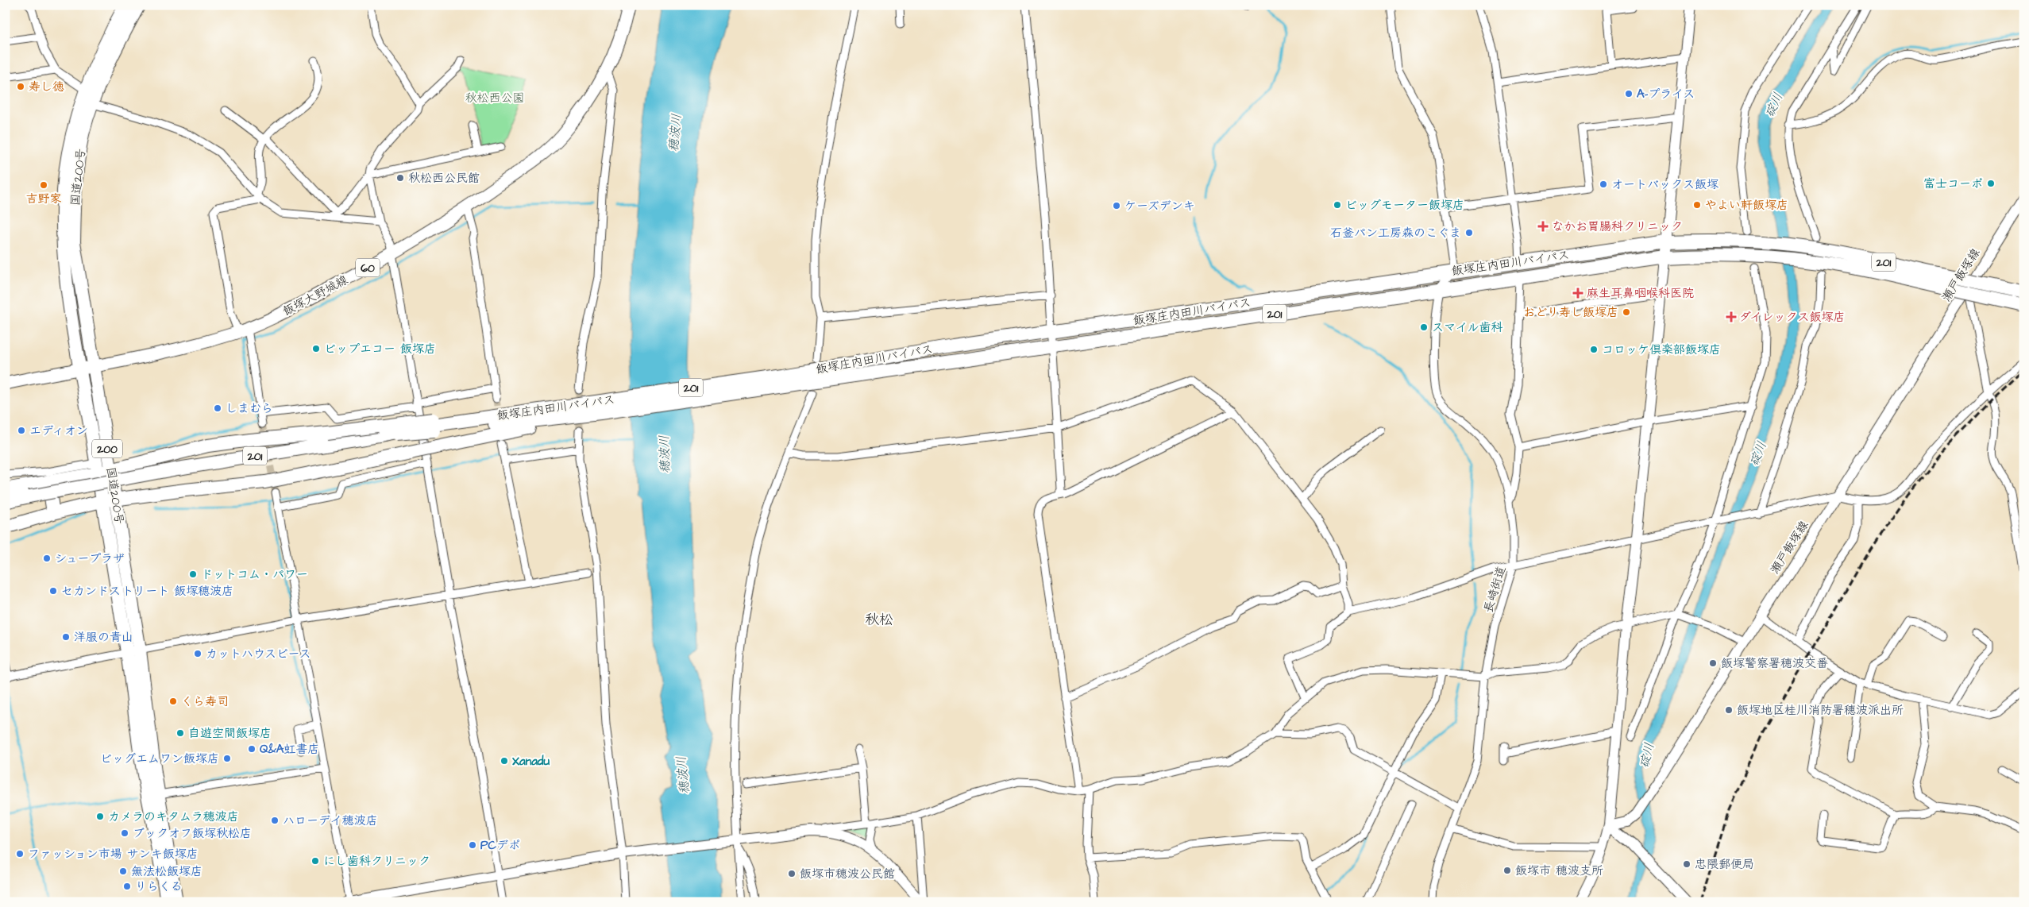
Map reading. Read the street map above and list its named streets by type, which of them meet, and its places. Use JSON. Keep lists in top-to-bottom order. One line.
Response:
{"streets":{"highway":["国道200号","201","飯塚庄内田川バイパス","200"],"main road":["60","飯塚大野城線"],"street":["瀬戸飯塚線","長崎街道"]},"crossings":[["国道200号","201"],["国道200号","飯塚庄内田川バイパス"],["国道200号","飯塚大野城線"],["201","飯塚庄内田川バイパス"],["飯塚庄内田川バイパス","瀬戸飯塚線"],["飯塚庄内田川バイパス","長崎街道"]],"districts":["秋松"],"water":["碇川","穂波川"],"parks":["秋松西公園"],"places":{"other":["寿し徳","A-プライス","秋松西公民館","富士コーポ","オートバックス飯塚","吉野家","ビッグモーター飯塚店","やよい軒飯塚店","ケーズデンキ","石釜パン工房森のこぐま","おどり寿し飯塚店","スマイル歯科","ビップエコー 飯塚店","コロッケ倶楽部飯塚店","しまむら","エディオン","シュープラザ","ドットコム・パワー","セカンドストリート 飯塚穂波店","洋服の青山","カットハウスピース","飯塚警察署穂波交番","くら寿司","飯塚地区桂川消防署穂波派出所","自遊空間飯塚店","Q&A虹書店","ビッグエムワン飯塚店","Xanadu","カメラのキタムラ穂波店","ハローデイ穂波店","ブックオフ飯塚秋松店","PCデポ","ファッション市場 サンキ飯塚店","にし歯科クリニック","忠隈郵便局","飯塚市 穂波支所","無法松飯塚店","飯塚市穂波公民館","りらくる"],"health":["なかお胃腸科クリニック","麻生耳鼻咽喉科医院","ダイレックス飯塚店"]}}
